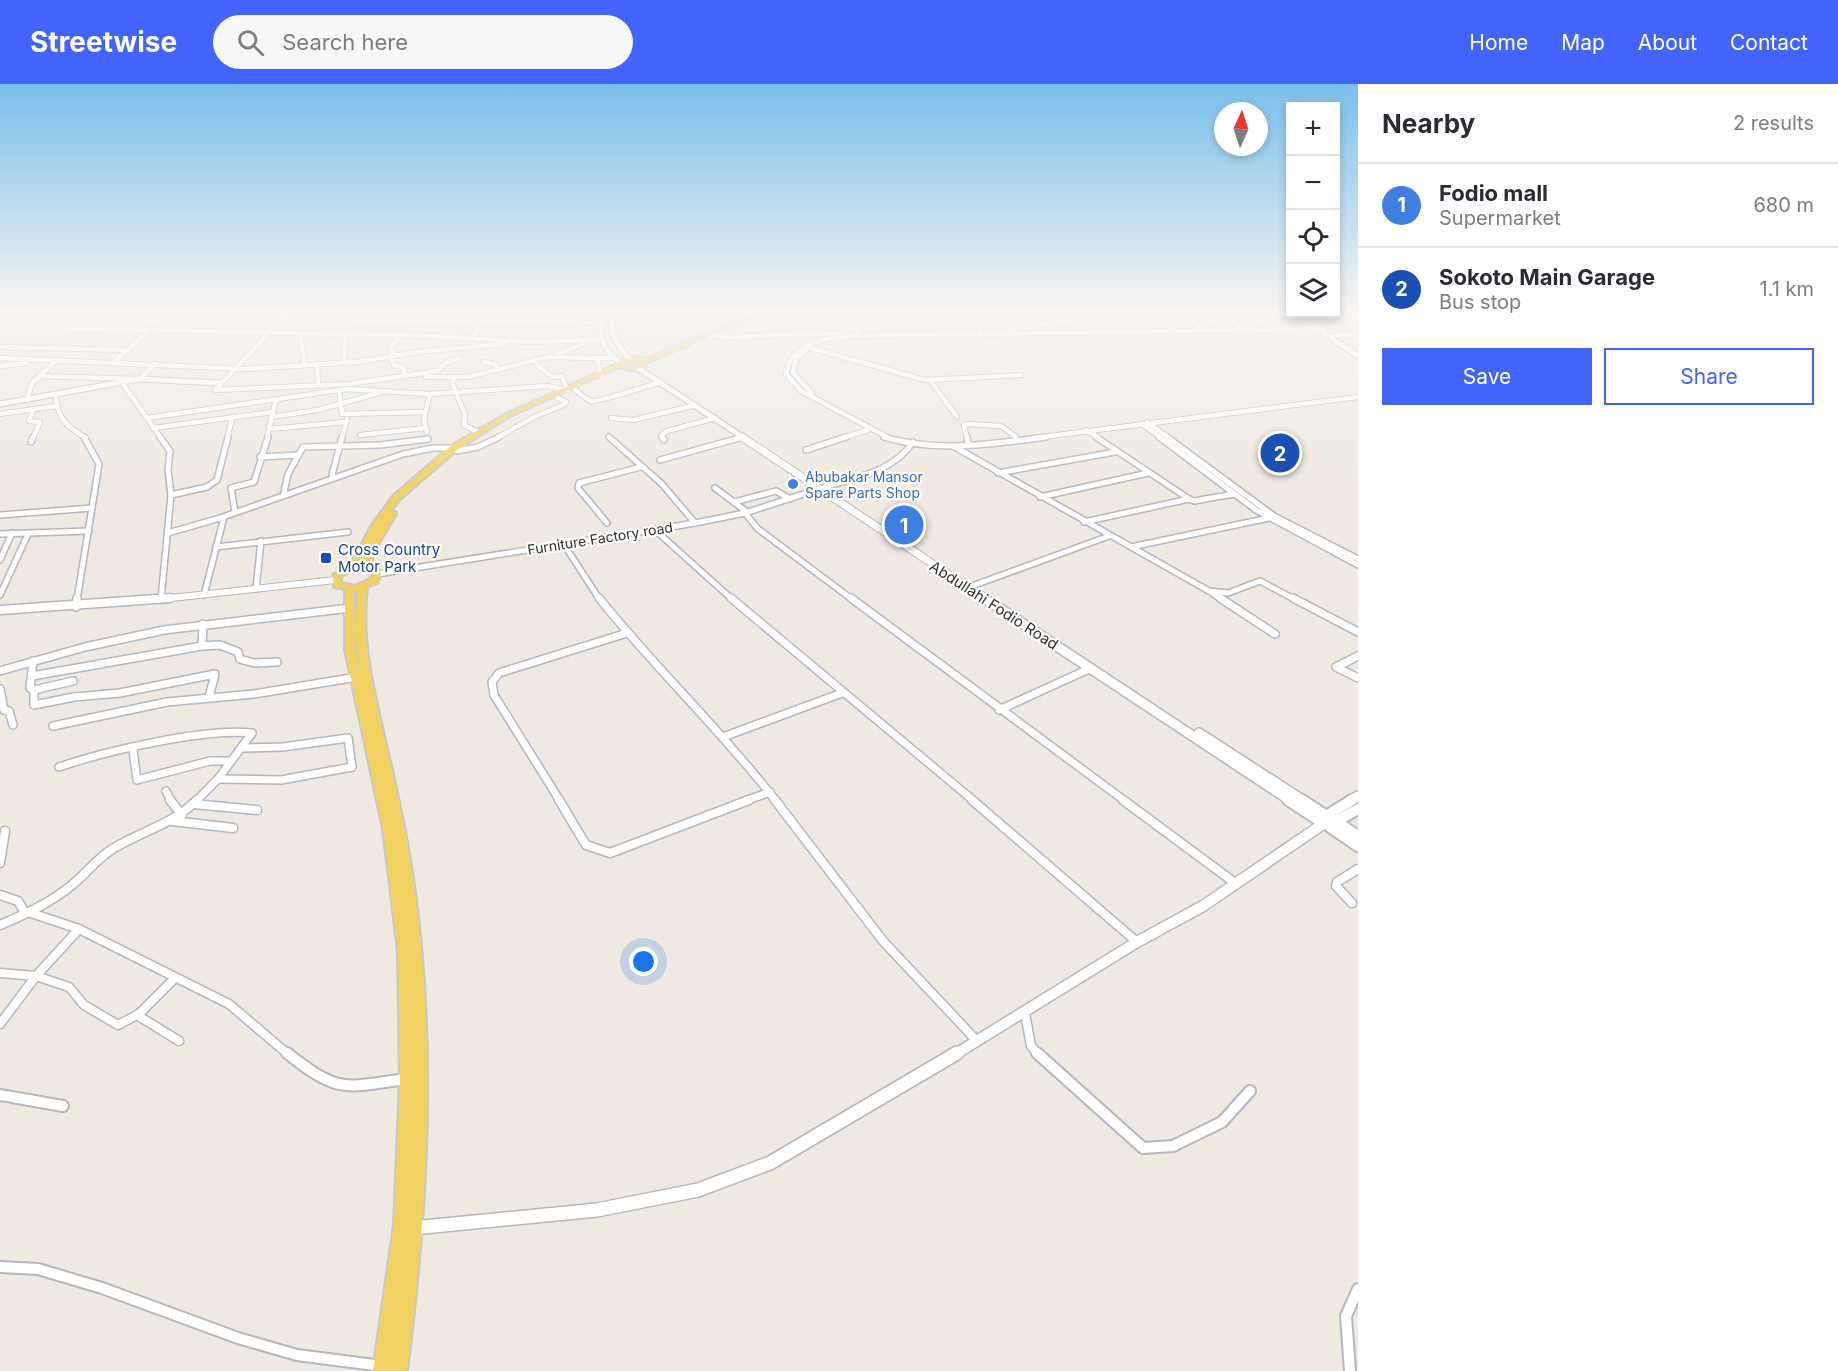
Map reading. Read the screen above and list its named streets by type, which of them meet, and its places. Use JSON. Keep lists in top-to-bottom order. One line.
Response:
{"streets":{"main road":["Abdullahi Fodio Road"],"street":["Furniture Factory road"]},"crossings":[["Furniture Factory road","Abdullahi Fodio Road"]],"places":{"other":["Abubakar Mansor Spare Parts Shop"],"transit":["Cross Country Motor Park"]},"north":"top","page":{"header":"Streetwise","search":"Search here","nav":["Home","Map","About","Contact"],"heading":["Nearby","2 results"],"map_buttons":["+","−"],"list":[{"mark":"1","name":"Fodio mall","note":"Supermarket","value":"680 m"},{"mark":"2","name":"Sokoto Main Garage","note":"Bus stop","value":"1.1 km"}],"buttons":["Save","Share"],"pins":["2","1"]}}
